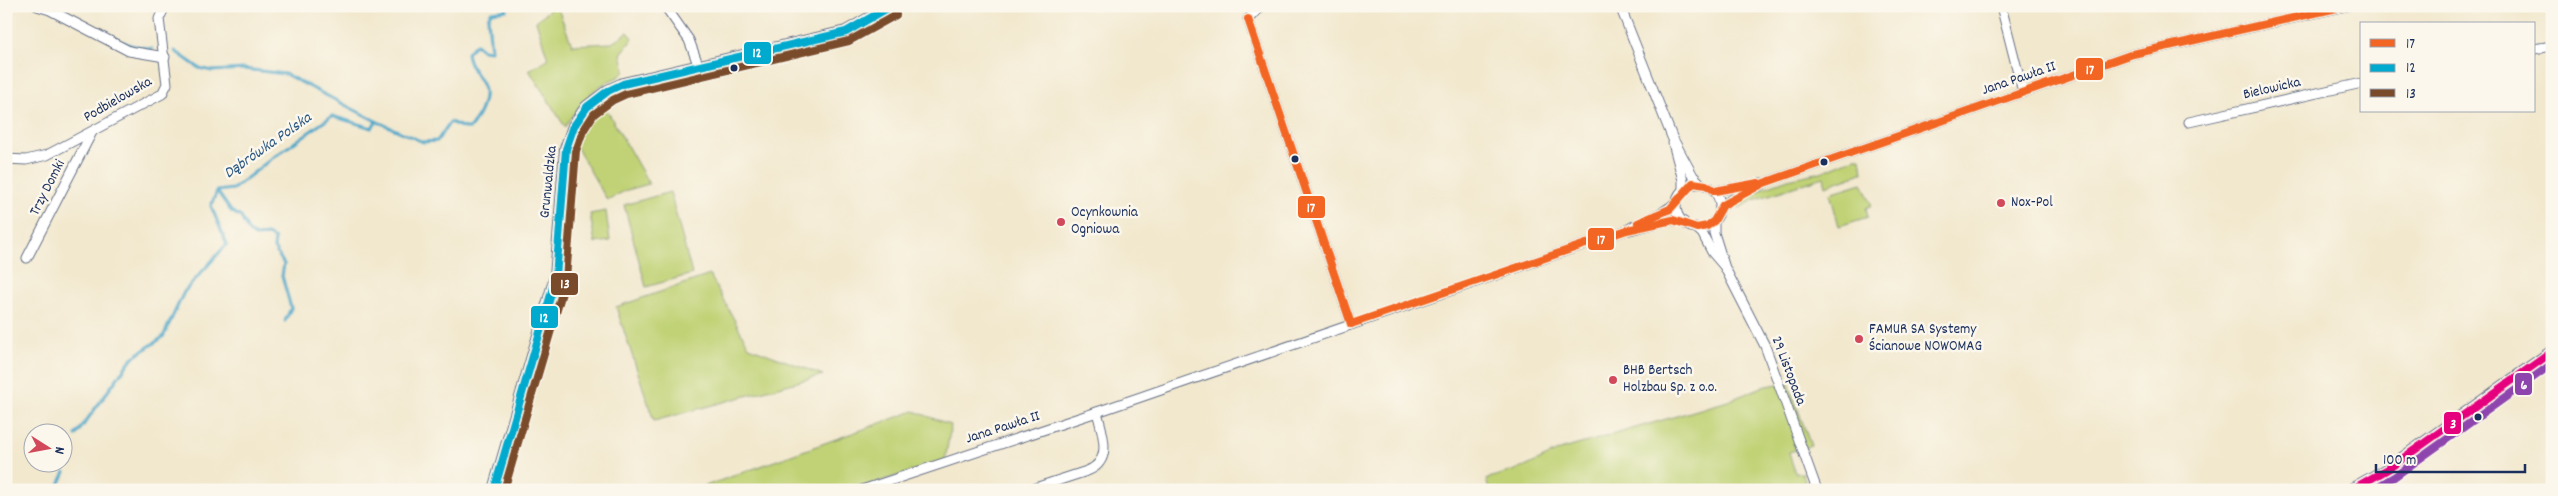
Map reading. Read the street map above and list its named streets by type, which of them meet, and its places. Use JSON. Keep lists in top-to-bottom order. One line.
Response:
{"streets":{"street":["Jana Pawła II","Bielowicka","Podbielowska","Grunwaldzka","Trzy Domki","29 Listopada"]},"crossings":[["Jana Pawła II","29 Listopada"],["Podbielowska","Trzy Domki"]],"water":["Dąbrówka Polska"],"places":["Nox-Pol","Ocynkownia Ogniowa","FAMUR SA Systemy Ścianowe NOWOMAG","BHB Bertsch Holzbau Sp. z o.o."],"lines":["transit line 17","transit line 12","transit line 13","transit line 3","transit line 6"],"legend":["17","12","13"],"scale_bar":"100 m","north":"right"}
